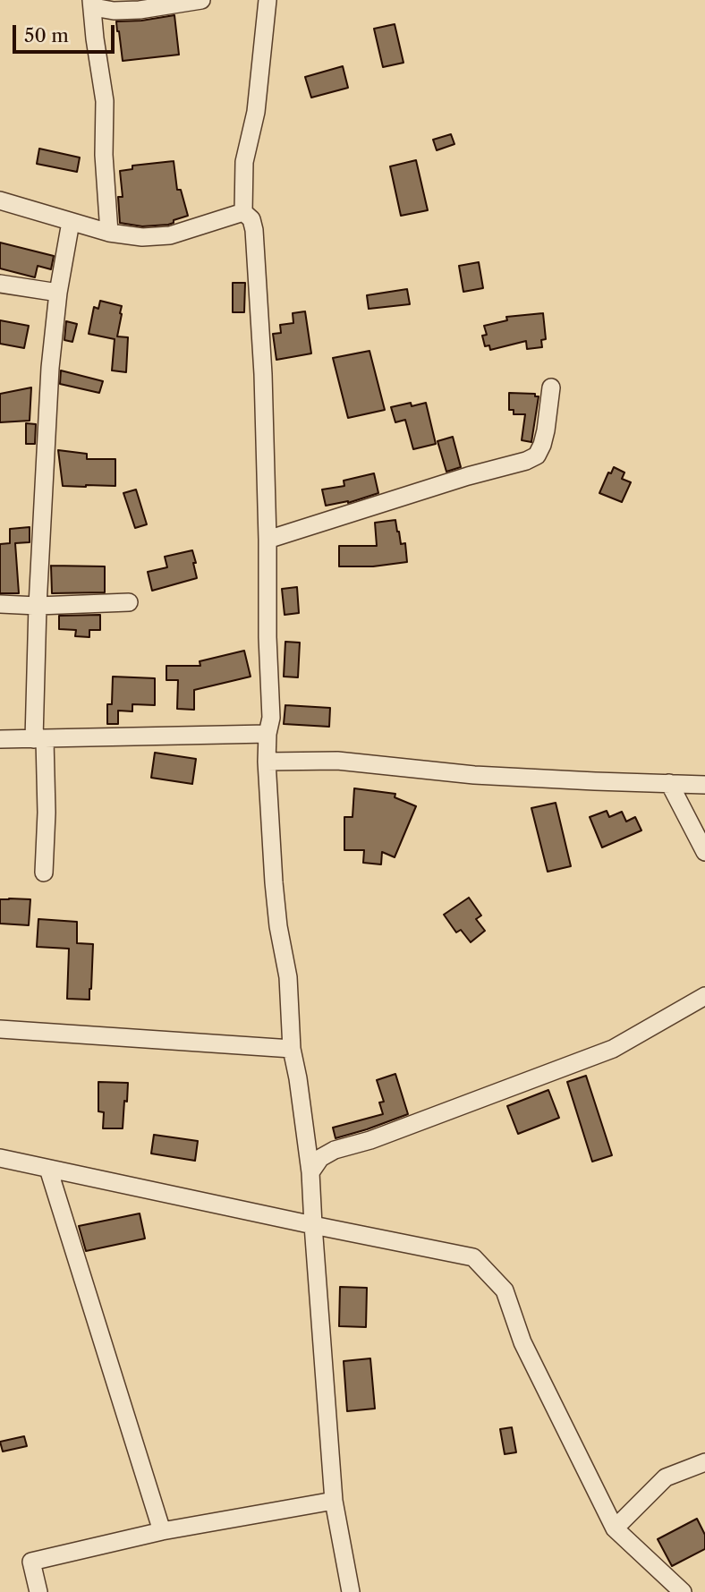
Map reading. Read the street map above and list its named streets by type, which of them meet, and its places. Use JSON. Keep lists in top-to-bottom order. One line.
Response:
{"scale_bar":"50 m"}
